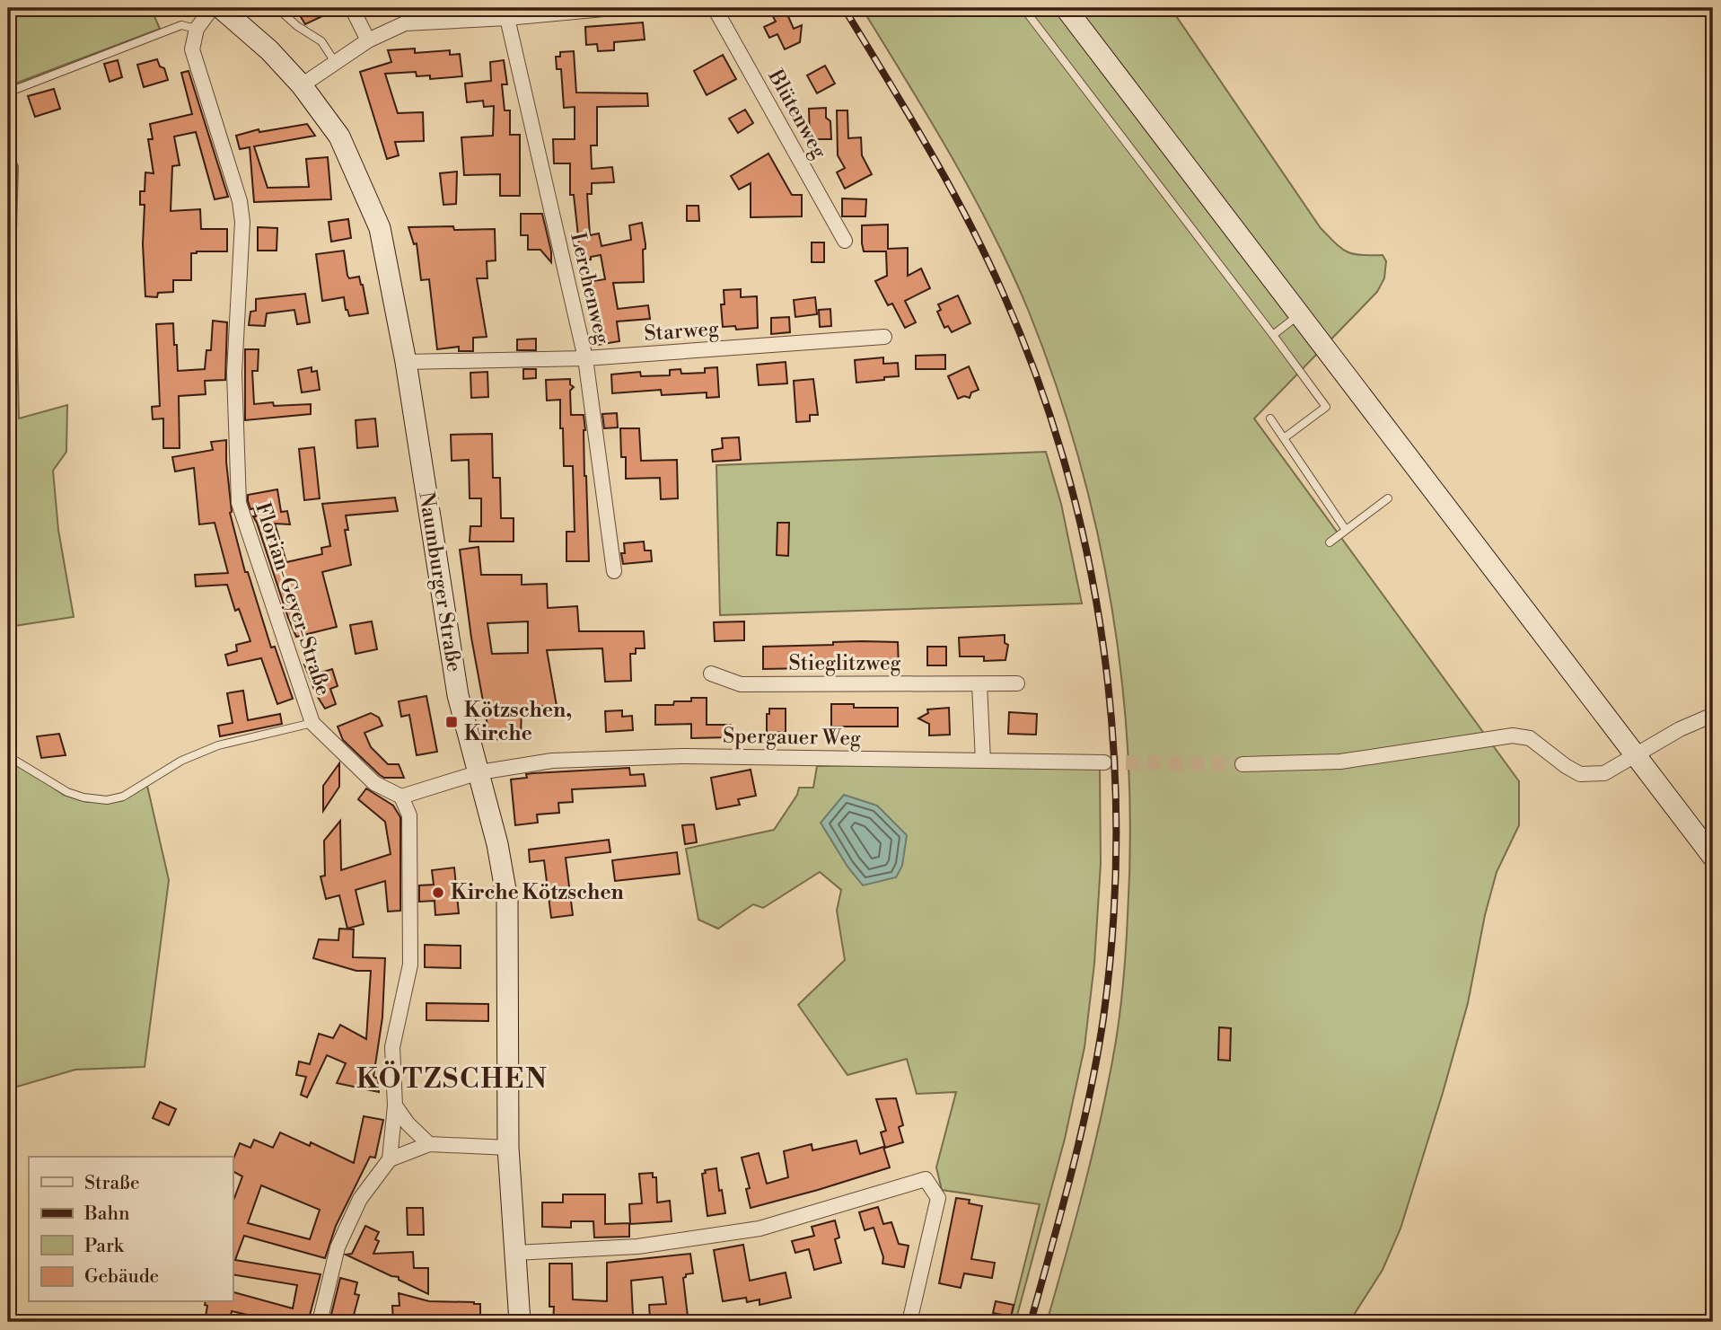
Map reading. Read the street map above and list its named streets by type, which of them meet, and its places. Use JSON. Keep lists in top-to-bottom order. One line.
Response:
{"streets":{"street":["Blütenweg","Lerchenweg","Starweg","Naumburger Straße","Florian-Geyer-Straße","Stieglitzweg","Spergauer Weg"]},"crossings":[["Lerchenweg","Starweg"],["Starweg","Naumburger Straße"],["Naumburger Straße","Spergauer Weg"],["Florian-Geyer-Straße","Spergauer Weg"]],"districts":["KÖTZSCHEN"],"places":{"transit":["Kötzschen, Kirche"],"other":["Kirche Kötzschen"]},"legend":["Straße","Bahn","Park","Gebäude"]}
